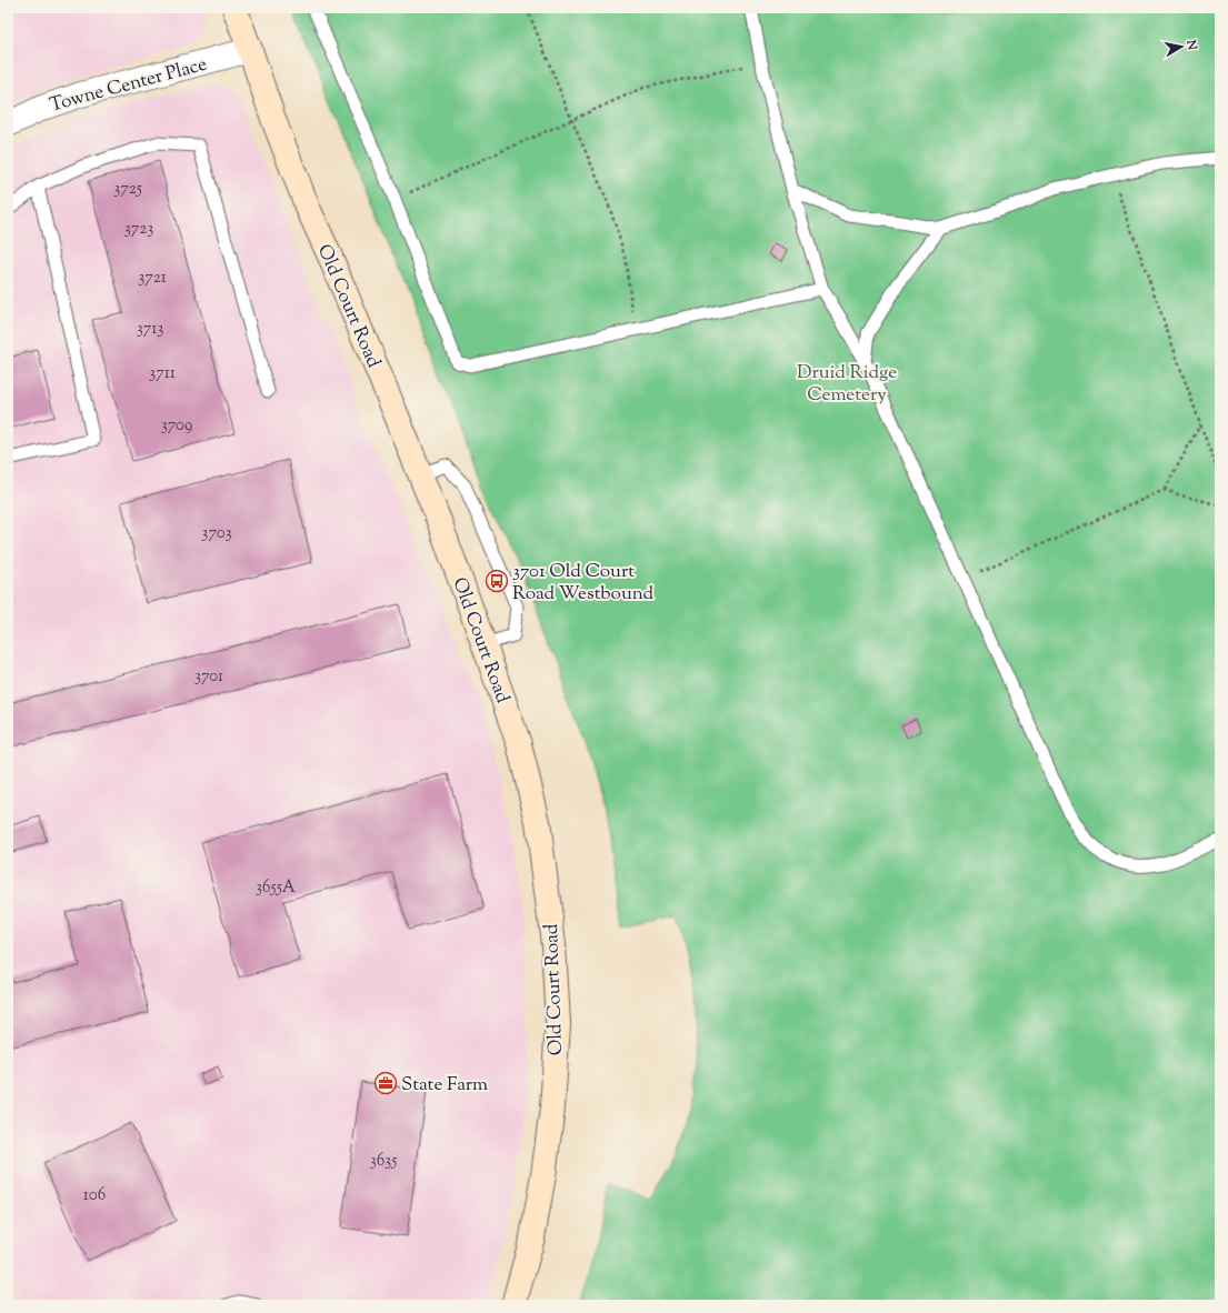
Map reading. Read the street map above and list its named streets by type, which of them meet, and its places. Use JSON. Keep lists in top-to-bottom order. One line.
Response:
{"streets":{"main road":["Old Court Road"],"street":["Towne Center Place"]},"crossings":[["Towne Center Place","Old Court Road"]],"parks":["Druid Ridge Cemetery"],"places":{"bus stop":["3701 Old Court Road Westbound"],"office":["State Farm"]},"house_numbers":["3725","3723","3721","3713","3711","3709","3703","3701","3655A","3635","106"],"north":"right"}
